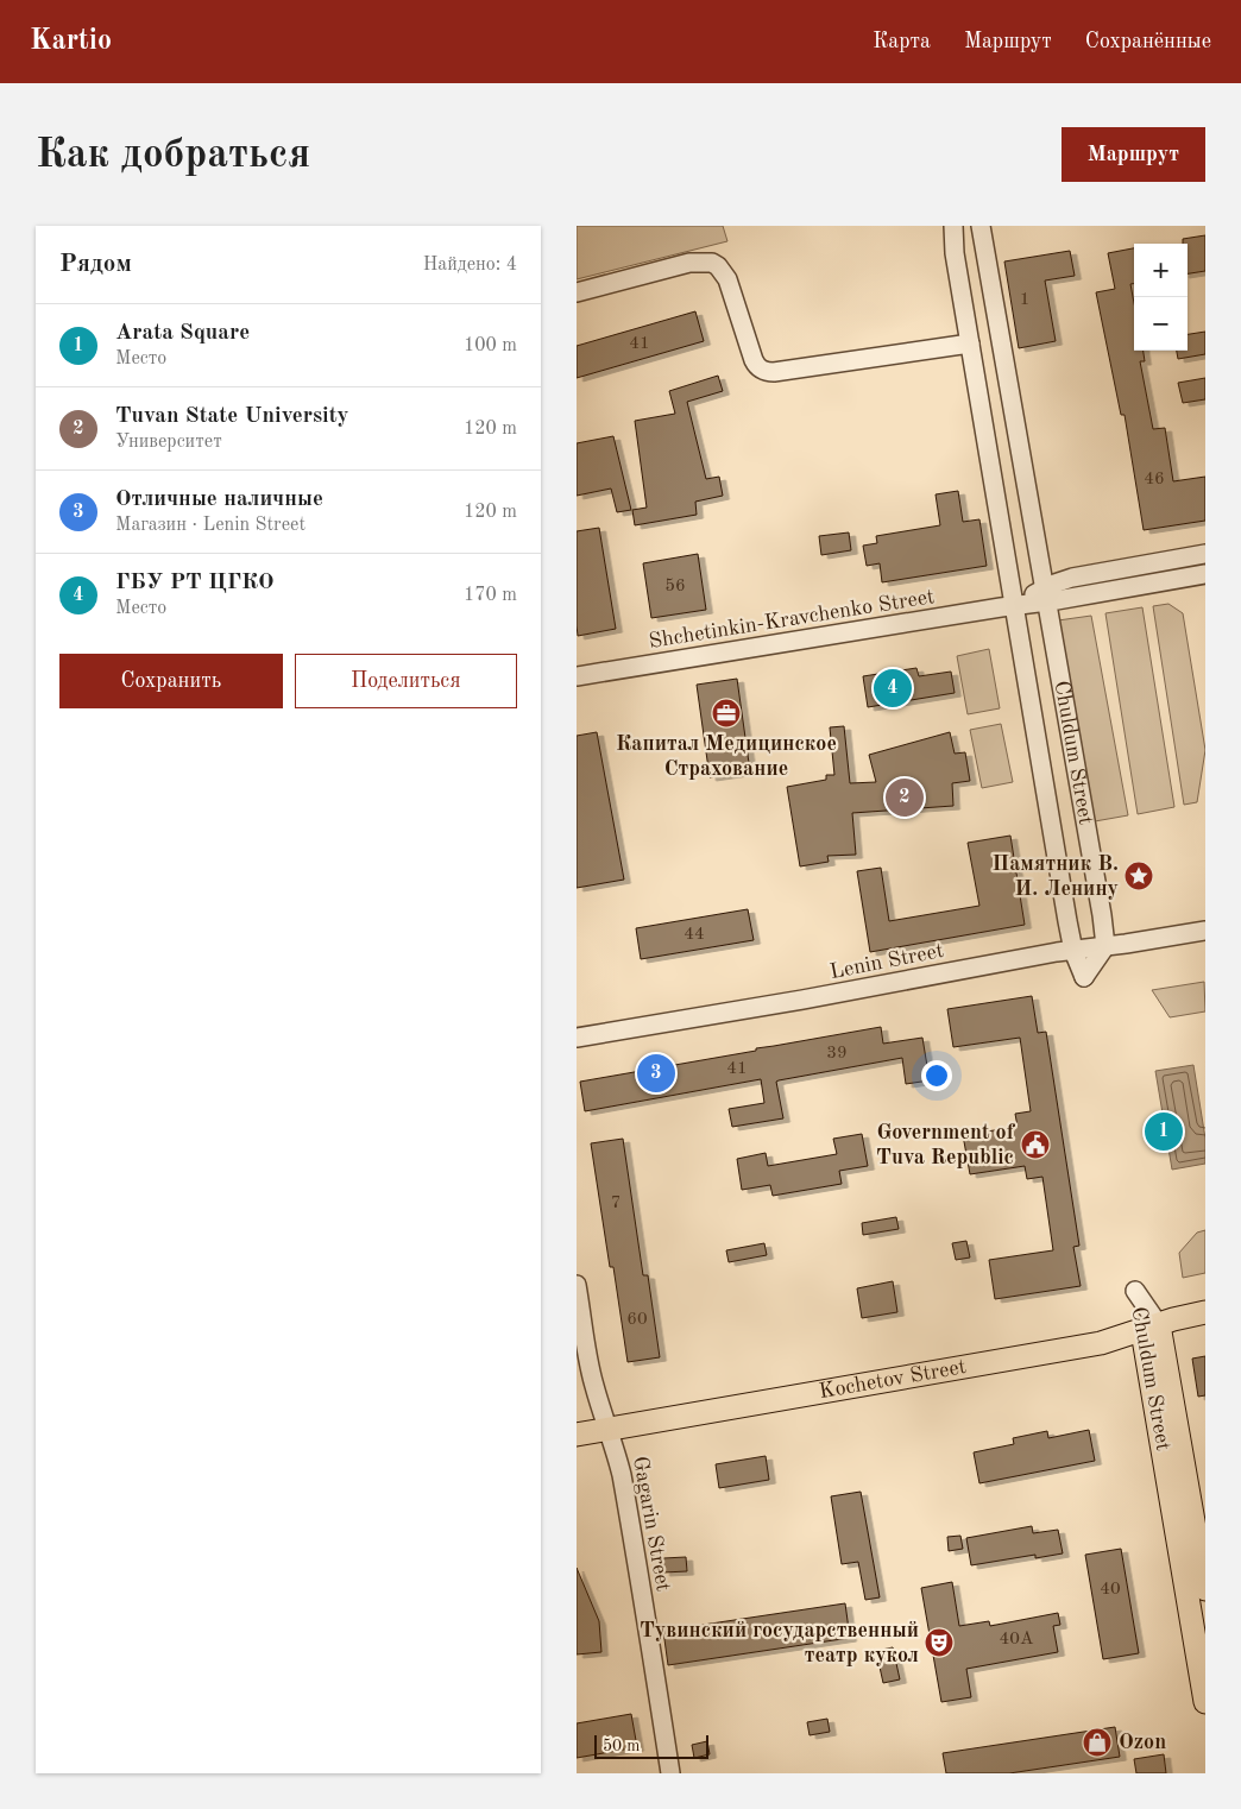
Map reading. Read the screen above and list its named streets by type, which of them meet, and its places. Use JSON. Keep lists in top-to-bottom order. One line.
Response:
{"streets":{"main road":["Chuldum Street","Kochetov Street"],"street":["Shchetinkin-Kravchenko Street","Lenin Street","Gagarin Street"]},"crossings":[["Shchetinkin-Kravchenko Street","Chuldum Street"],["Chuldum Street","Lenin Street"],["Chuldum Street","Kochetov Street"],["Kochetov Street","Gagarin Street"]],"places":{"office":["Капитал Медицинское Страхование"],"place":["Памятник В. И. Ленину"],"public building":["Government of Tuva Republic"],"theatre":["Тувинский государственный театр кукол"],"shop":["Ozon"]},"house_numbers":["1","41","46","56","44","39","41","7","60","40","40А"],"scale_bar":"50 m","page":{"header":"Kartio","nav":["Карта","Маршрут","Сохранённые"],"buttons":["Маршрут",["Сохранить","Поделиться"]],"title":"Как добраться","heading":["Рядом","Найдено: 4"],"map_buttons":["+","−"],"list":[{"mark":"1","name":"Arata Square","note":"Место","value":"100 m"},{"mark":"2","name":"Tuvan State University","note":"Университет","value":"120 m"},{"mark":"3","name":"Отличные наличные","note":"Магазин · Lenin Street","value":"120 m"},{"mark":"4","name":"ГБУ РТ ЦГКО","note":"Место","value":"170 m"}],"pins":["4","2","3","1"],"scale":"50 m"}}
